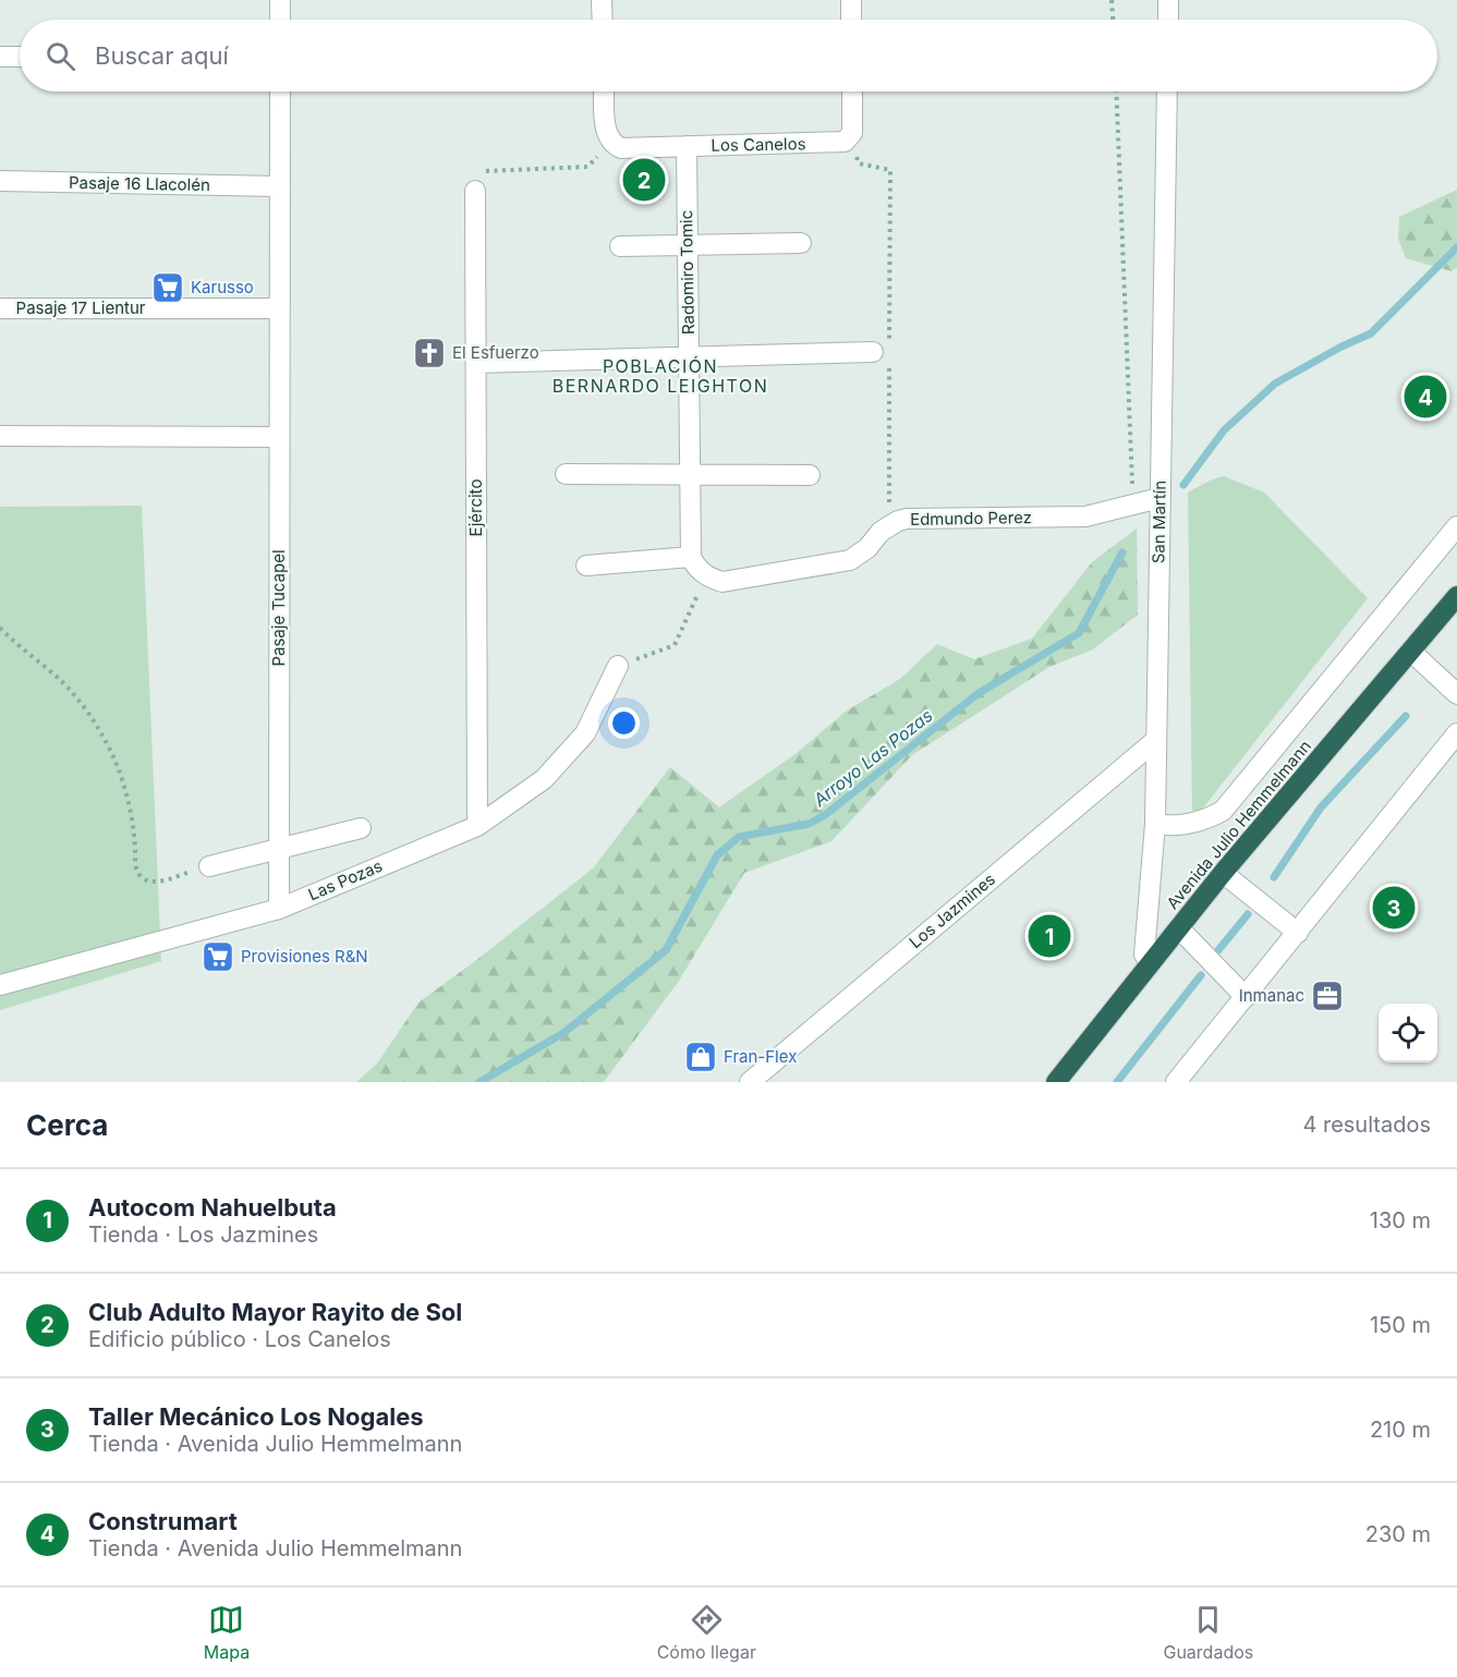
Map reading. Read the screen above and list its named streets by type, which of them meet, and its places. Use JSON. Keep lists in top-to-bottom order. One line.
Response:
{"streets":{"highway":["Avenida Julio Hemmelmann"],"street":["Los Canelos","Pasaje 16 Llacolén","Radomiro Tomic","Pasaje 17 Lientur","Ejército","Edmundo Perez","San Martín","Pasaje Tucapel","Las Pozas","Los Jazmines"]},"crossings":[["Los Canelos","Radomiro Tomic"],["Pasaje 16 Llacolén","Pasaje Tucapel"],["Pasaje 17 Lientur","Pasaje Tucapel"],["Ejército","Las Pozas"],["Edmundo Perez","San Martín"],["San Martín","Avenida Julio Hemmelmann"],["San Martín","Los Jazmines"],["Pasaje Tucapel","Las Pozas"]],"districts":["POBLACIÓN BERNARDO LEIGHTON"],"water":["Arroyo Las Pozas"],"places":{"supermarket":["Karusso","Provisiones R&N"],"church":["El Esfuerzo"],"office":["Inmanac"],"shop":["Fran-Flex"]},"page":{"search":"Buscar aquí","pins":["2","4","3","1"],"heading":["Cerca","4 resultados"],"list":[{"mark":"1","name":"Autocom Nahuelbuta","note":"Tienda · Los Jazmines","value":"130 m"},{"mark":"2","name":"Club Adulto Mayor Rayito de Sol","note":"Edificio público · Los Canelos","value":"150 m"},{"mark":"3","name":"Taller Mecánico Los Nogales","note":"Tienda · Avenida Julio Hemmelmann","value":"210 m"},{"mark":"4","name":"Construmart","note":"Tienda · Avenida Julio Hemmelmann","value":"230 m"}],"nav":["Mapa","Cómo llegar","Guardados"]}}
